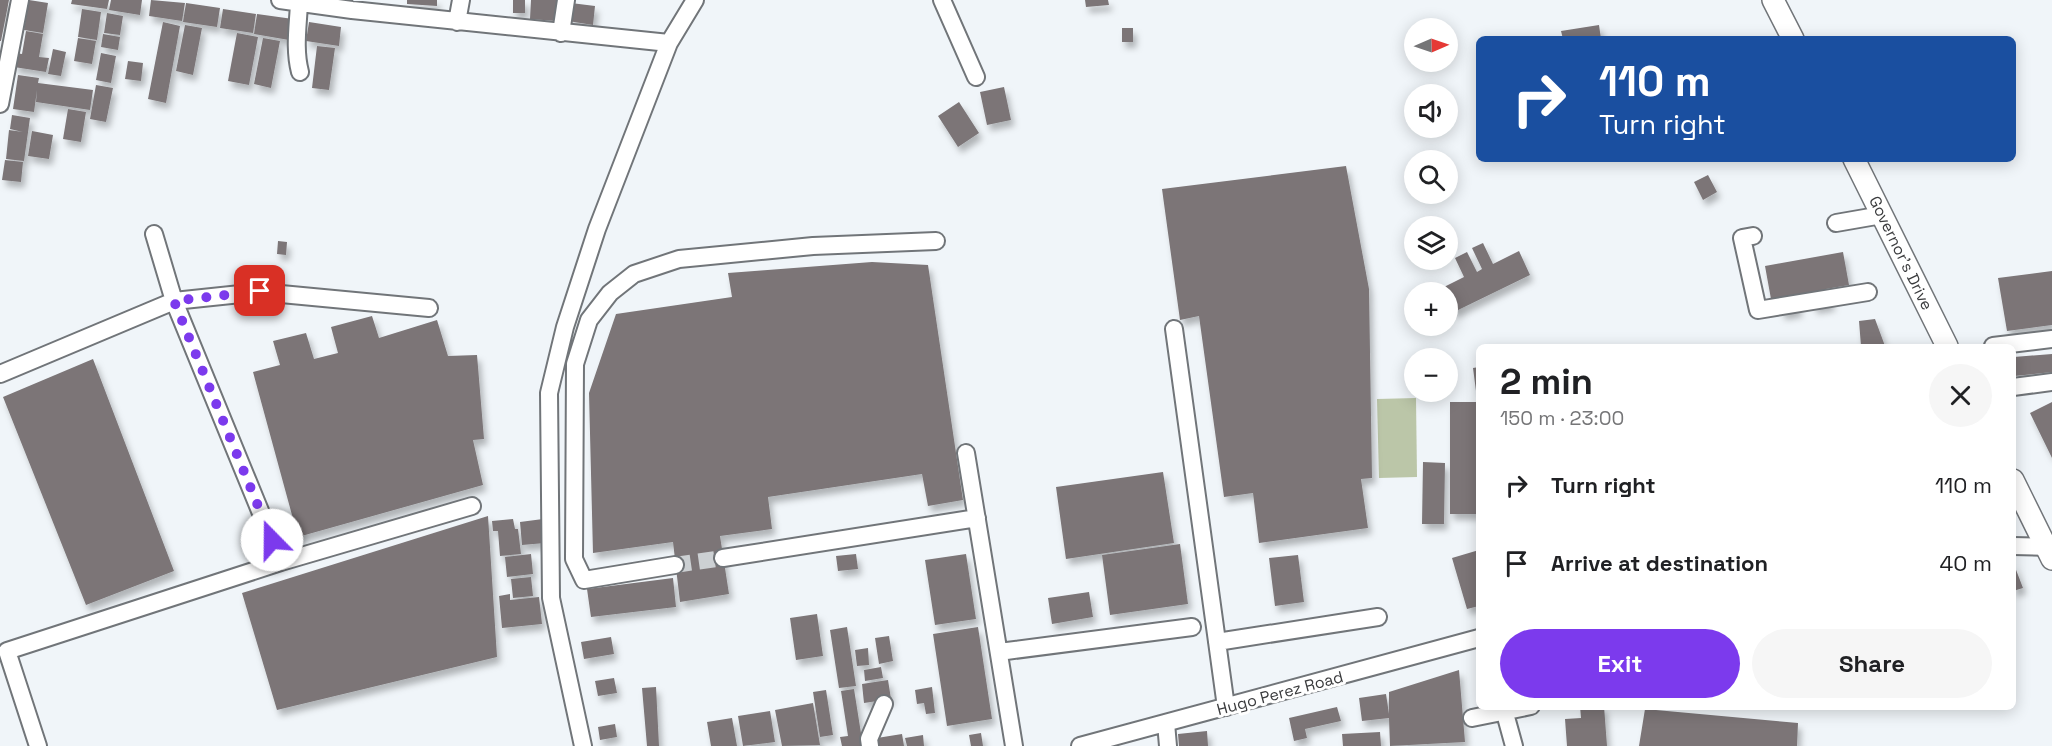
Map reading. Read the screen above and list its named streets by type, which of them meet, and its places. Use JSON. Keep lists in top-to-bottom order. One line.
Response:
{"streets":{"main road":["Governor's Drive"],"street":["Hugo Perez Road"]},"north":"right","page":{"map_buttons":["+","−"],"turn":["110 m","Turn right"],"heading":["2 min","150 m · 23:00"],"list":[{"name":"Turn right","value":"110 m"},{"name":"Arrive at destination","value":"40 m"}],"buttons":["Exit","Share"]}}
